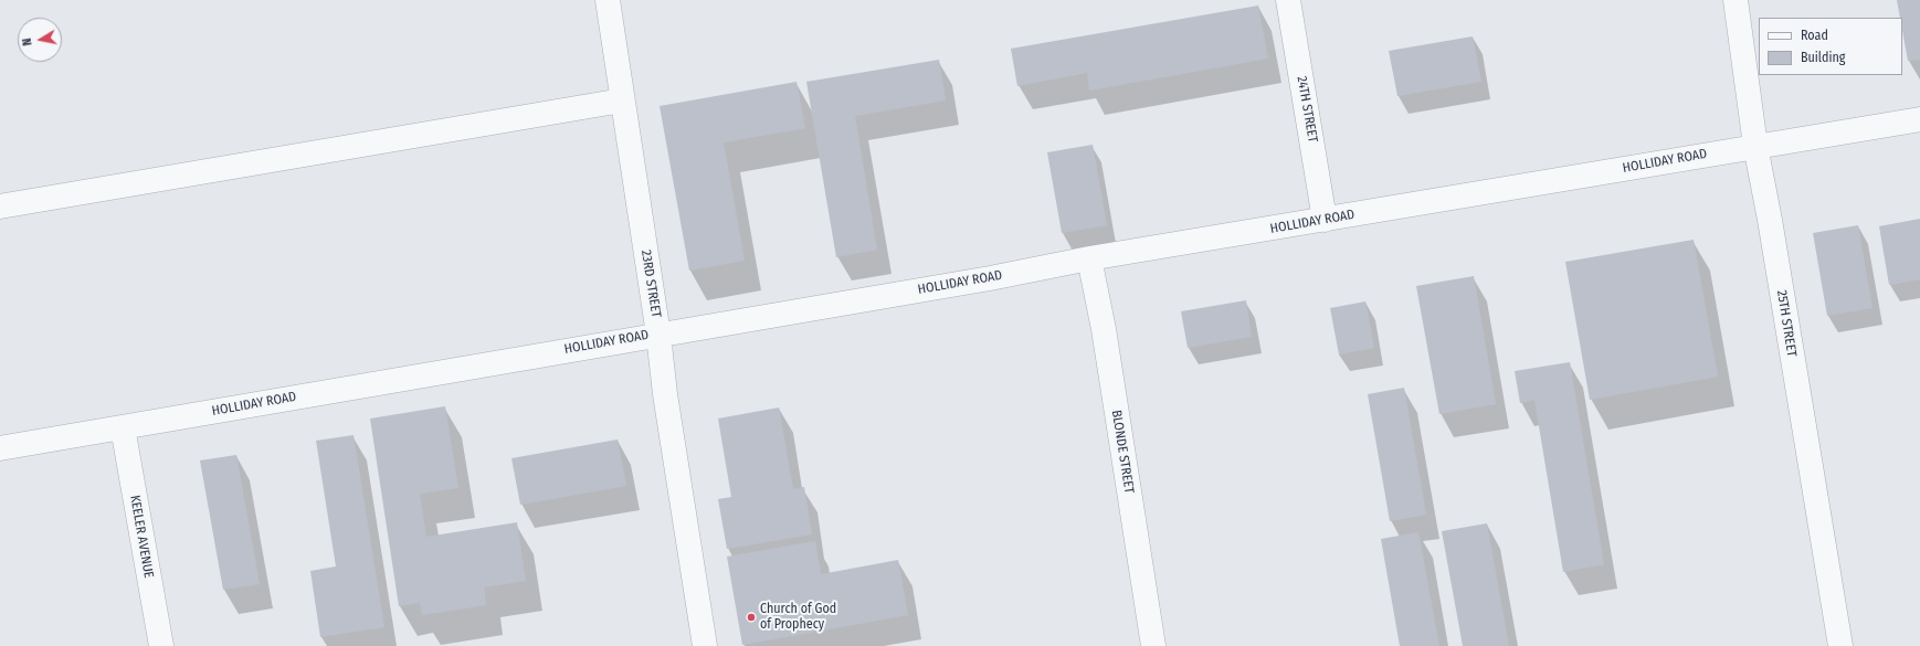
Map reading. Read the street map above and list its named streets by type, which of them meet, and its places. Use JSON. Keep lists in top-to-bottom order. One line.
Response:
{"streets":{"street":["24TH STREET","HOLLIDAY ROAD","23RD STREET","25TH STREET","BLONDE STREET","KEELER AVENUE"]},"crossings":[["24TH STREET","HOLLIDAY ROAD"],["HOLLIDAY ROAD","23RD STREET"],["HOLLIDAY ROAD","25TH STREET"],["HOLLIDAY ROAD","BLONDE STREET"],["HOLLIDAY ROAD","KEELER AVENUE"]],"places":["Church of God of Prophecy"],"legend":["Road","Building"],"north":"left"}
